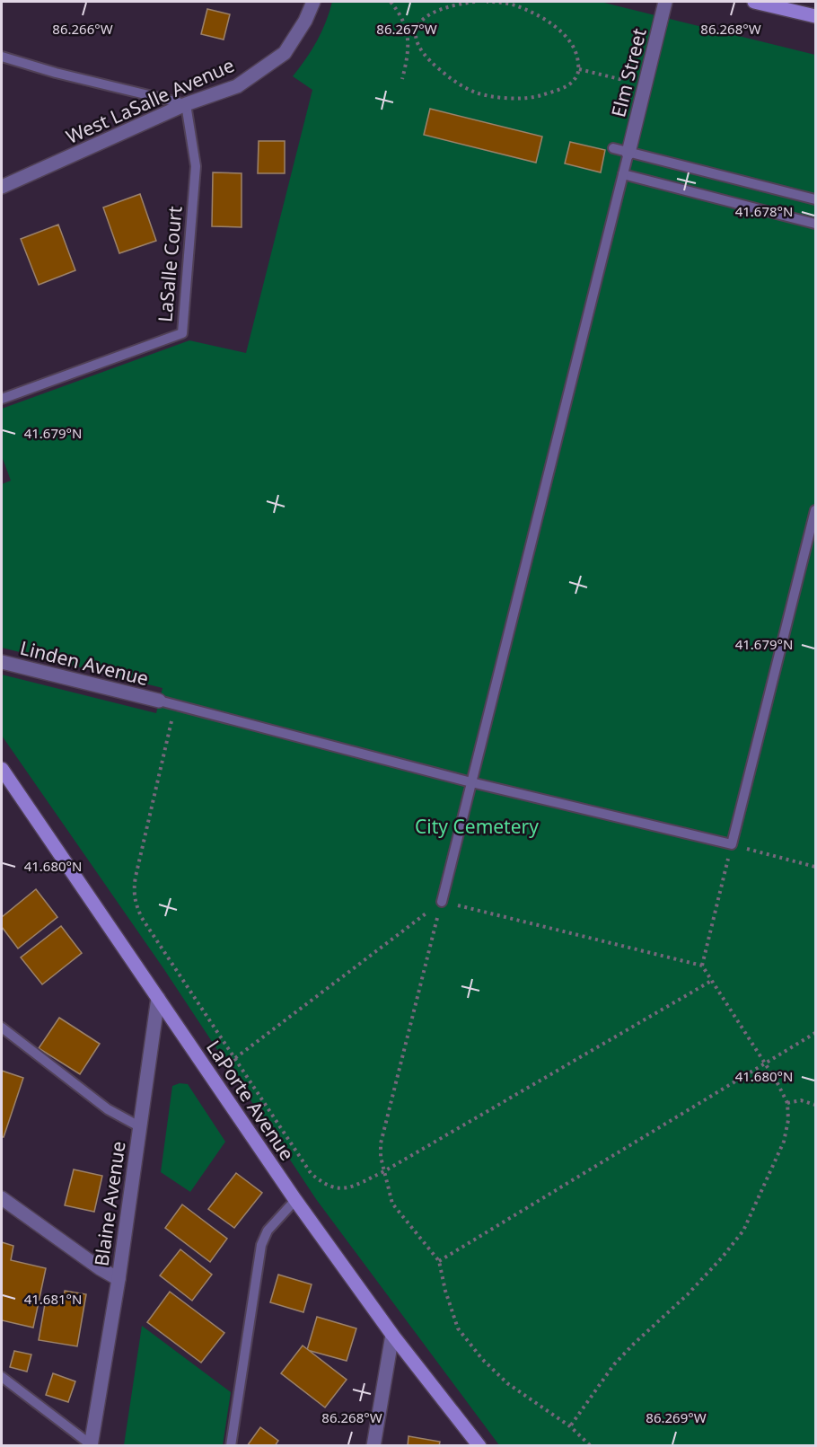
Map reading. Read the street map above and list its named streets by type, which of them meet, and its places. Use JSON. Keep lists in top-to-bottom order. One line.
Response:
{"streets":{"street":["Elm Street","West LaSalle Avenue","Linden Avenue","LaPorte Avenue","Blaine Avenue"],"lane":["LaSalle Court"]},"crossings":[["West LaSalle Avenue","LaSalle Court"],["LaPorte Avenue","Blaine Avenue"]],"parks":["City Cemetery"],"coordinates":["86.266°W","86.267°W","86.268°W","41.678°N","41.679°N","41.680°N","41.681°N","86.269°W"]}
